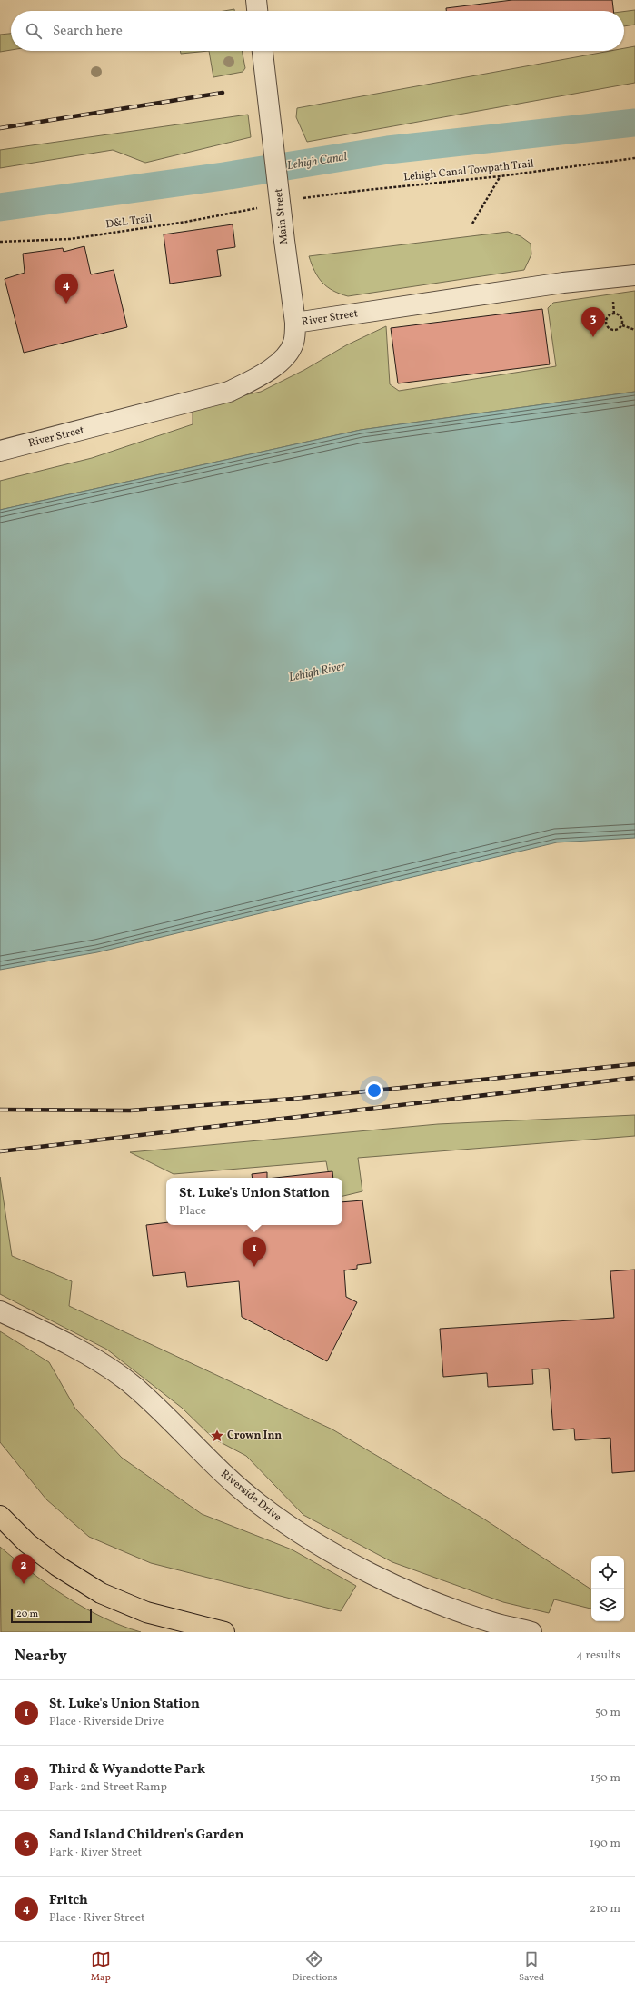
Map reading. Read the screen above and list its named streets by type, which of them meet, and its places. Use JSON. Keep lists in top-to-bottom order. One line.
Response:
{"streets":{"street":["Main Street","River Street","Riverside Drive"],"path":["Lehigh Canal Towpath Trail","D&L Trail"]},"crossings":[["Main Street","River Street"]],"water":["Lehigh Canal","Lehigh River"],"places":{"place":["Crown Inn"]},"scale_bar":"20 m","page":{"search":"Search here","pins":["4","3","1","2"],"popup":["St. Luke's Union Station","Place"],"scale":"20 m","heading":["Nearby","4 results"],"list":[{"mark":"1","name":"St. Luke's Union Station","note":"Place · Riverside Drive","value":"50 m"},{"mark":"2","name":"Third & Wyandotte Park","note":"Park · 2nd Street Ramp","value":"150 m"},{"mark":"3","name":"Sand Island Children's Garden","note":"Park · River Street","value":"190 m"},{"mark":"4","name":"Fritch","note":"Place · River Street","value":"210 m"}],"nav":["Map","Directions","Saved"]}}
